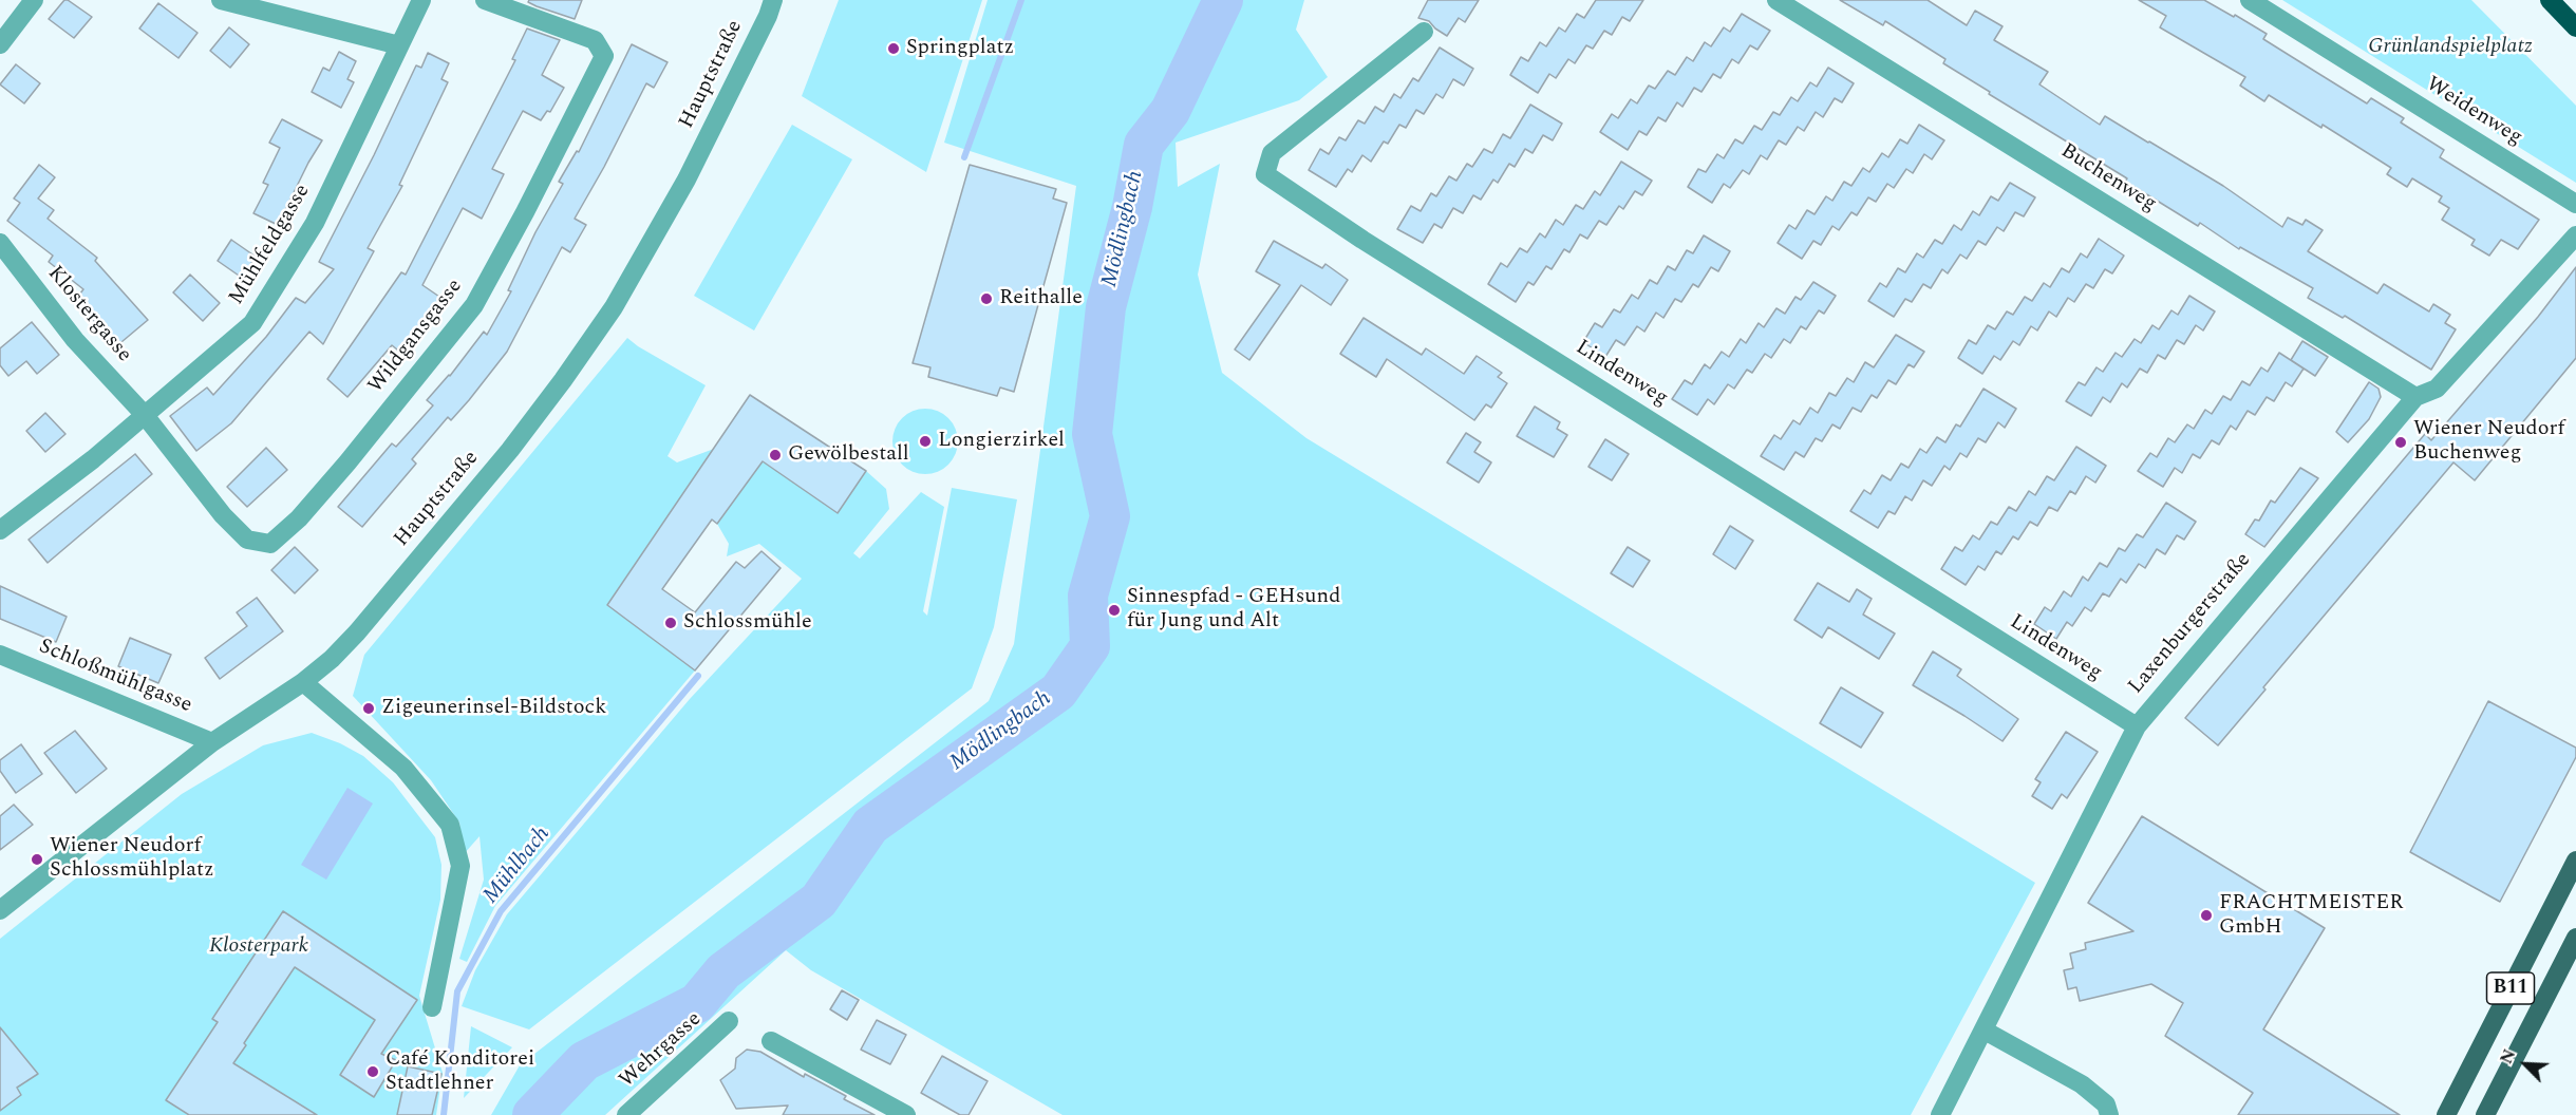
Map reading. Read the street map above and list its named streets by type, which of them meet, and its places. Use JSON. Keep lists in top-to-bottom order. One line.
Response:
{"streets":{"main road":["B11"],"street":["Hauptstraße","Weidenweg","Buchenweg","Mühlfeldgasse","Klostergasse","Wildgansgasse","Lindenweg","Laxenburgerstraße","Schloßmühlgasse","Wehrgasse"]},"crossings":[["Hauptstraße","Schloßmühlgasse"],["Buchenweg","Laxenburgerstraße"],["Mühlfeldgasse","Klostergasse"],["Mühlfeldgasse","Wildgansgasse"],["Klostergasse","Wildgansgasse"],["Lindenweg","Laxenburgerstraße"]],"water":["Mödlingbach","Mühlbach"],"parks":["Grünlandspielplatz","Klosterpark"],"places":["Springplatz","Reithalle","Longierzirkel","Wiener Neudorf Buchenweg","Gewölbestall","Sinnespfad - GEHsund für Jung und Alt","Schlossmühle","Zigeunerinsel-Bildstock","Wiener Neudorf Schlossmühlplatz","FRACHTMEISTER GmbH","Café Konditorei Stadtlehner"],"north":"top left"}
